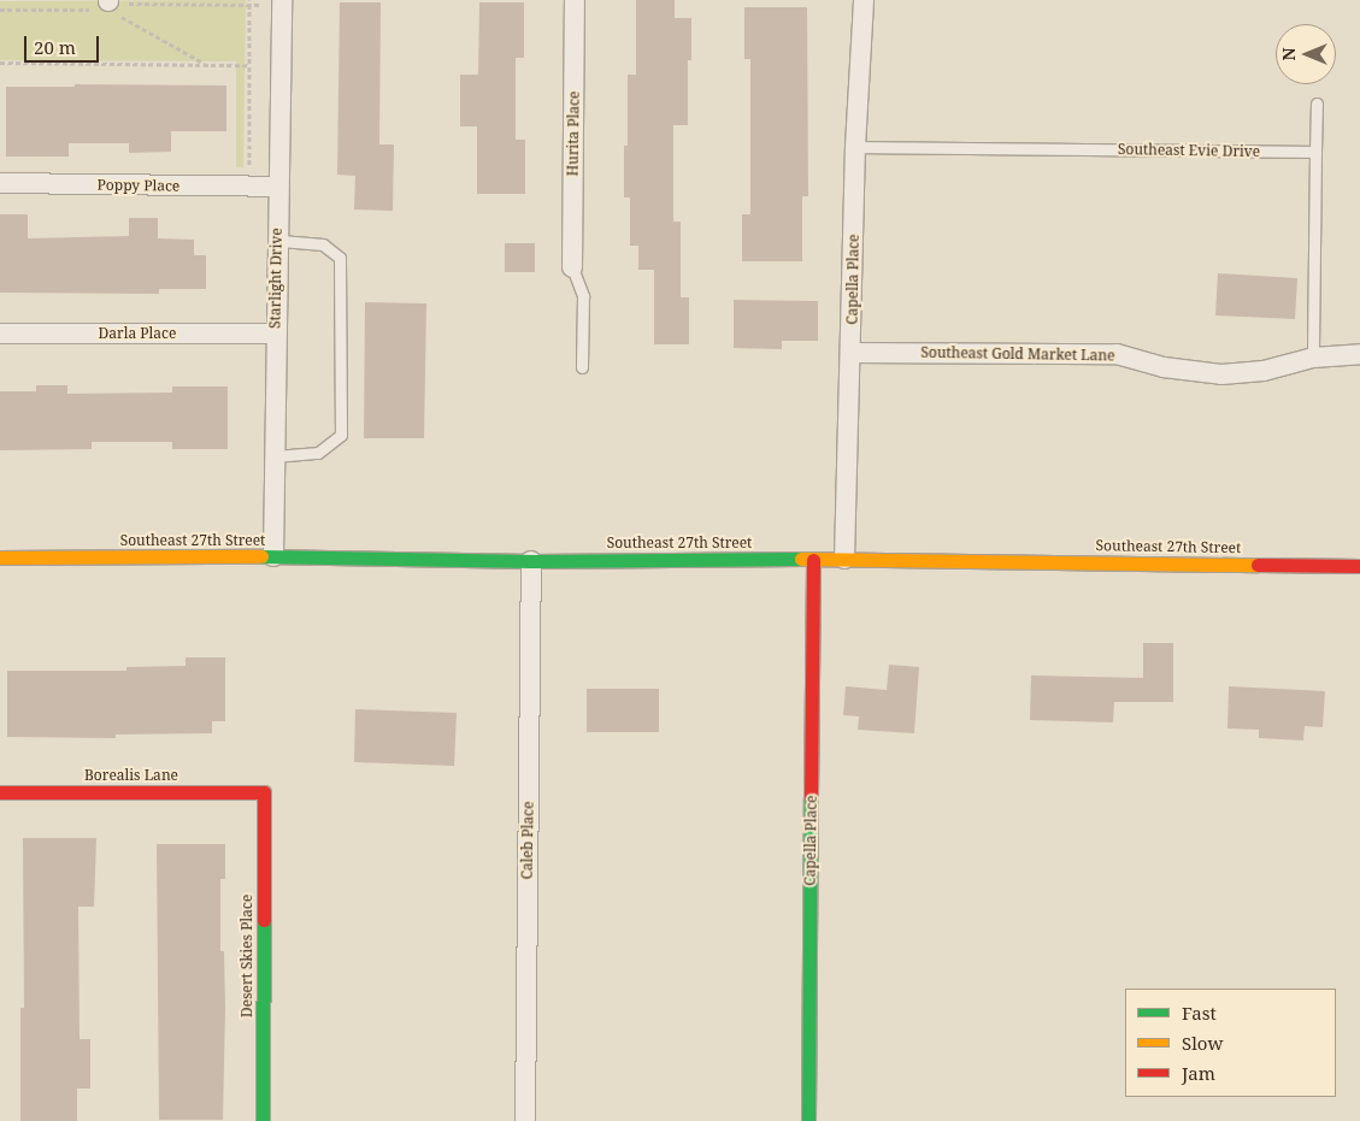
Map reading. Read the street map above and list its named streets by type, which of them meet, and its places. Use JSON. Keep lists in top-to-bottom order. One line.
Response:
{"streets":{"main road":["Capella Place","Southeast 27th Street","Borealis Lane","Desert Skies Place"],"street":["Hurita Place","Poppy Place","Starlight Drive","Darla Place","Southeast Gold Market Lane","Caleb Place"],"lane":["Southeast Evie Drive"]},"crossings":[["Southeast Evie Drive","Capella Place"],["Poppy Place","Starlight Drive"],["Starlight Drive","Darla Place"],["Starlight Drive","Southeast 27th Street"],["Capella Place","Southeast Gold Market Lane"],["Capella Place","Southeast 27th Street"],["Southeast 27th Street","Caleb Place"],["Borealis Lane","Desert Skies Place"]],"legend":["Fast","Slow","Jam"],"scale_bar":"20 m","north":"left"}
